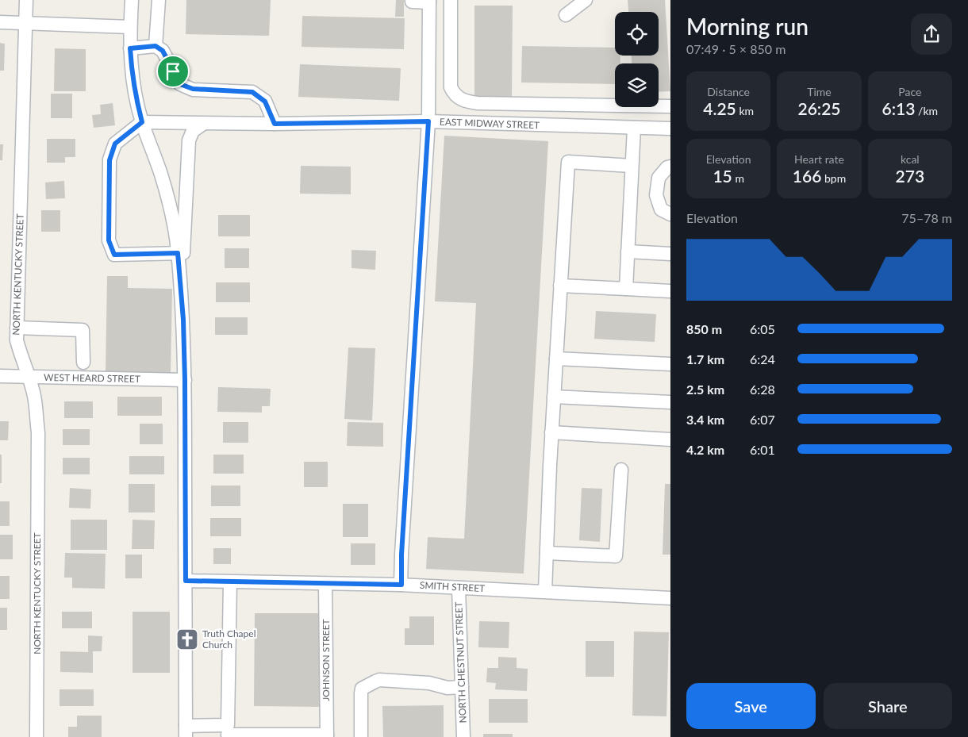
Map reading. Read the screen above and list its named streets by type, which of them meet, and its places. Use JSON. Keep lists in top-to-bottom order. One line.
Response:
{"streets":{"street":["EAST MIDWAY STREET","NORTH KENTUCKY STREET","WEST HEARD STREET","SMITH STREET","JOHNSON STREET","NORTH CHESTNUT STREET"]},"crossings":[["NORTH KENTUCKY STREET","WEST HEARD STREET"],["SMITH STREET","JOHNSON STREET"],["SMITH STREET","NORTH CHESTNUT STREET"]],"places":{"church":["Truth Chapel Church"]},"page":{"heading":["Morning run","07:49 · 5 × 850 m"],"stats":[["Distance","4.25 km"],["Time","26:25"],["Pace","6:13 /km"],["Elevation","15 m"],["Heart rate","166 bpm"],["kcal","273"]],"chart":["Elevation","75–78 m"],"list":[{"name":"850 m","note":"6:05"},{"name":"1.7 km","note":"6:24"},{"name":"2.5 km","note":"6:28"},{"name":"3.4 km","note":"6:07"},{"name":"4.2 km","note":"6:01"}],"buttons":["Save","Share"]}}
